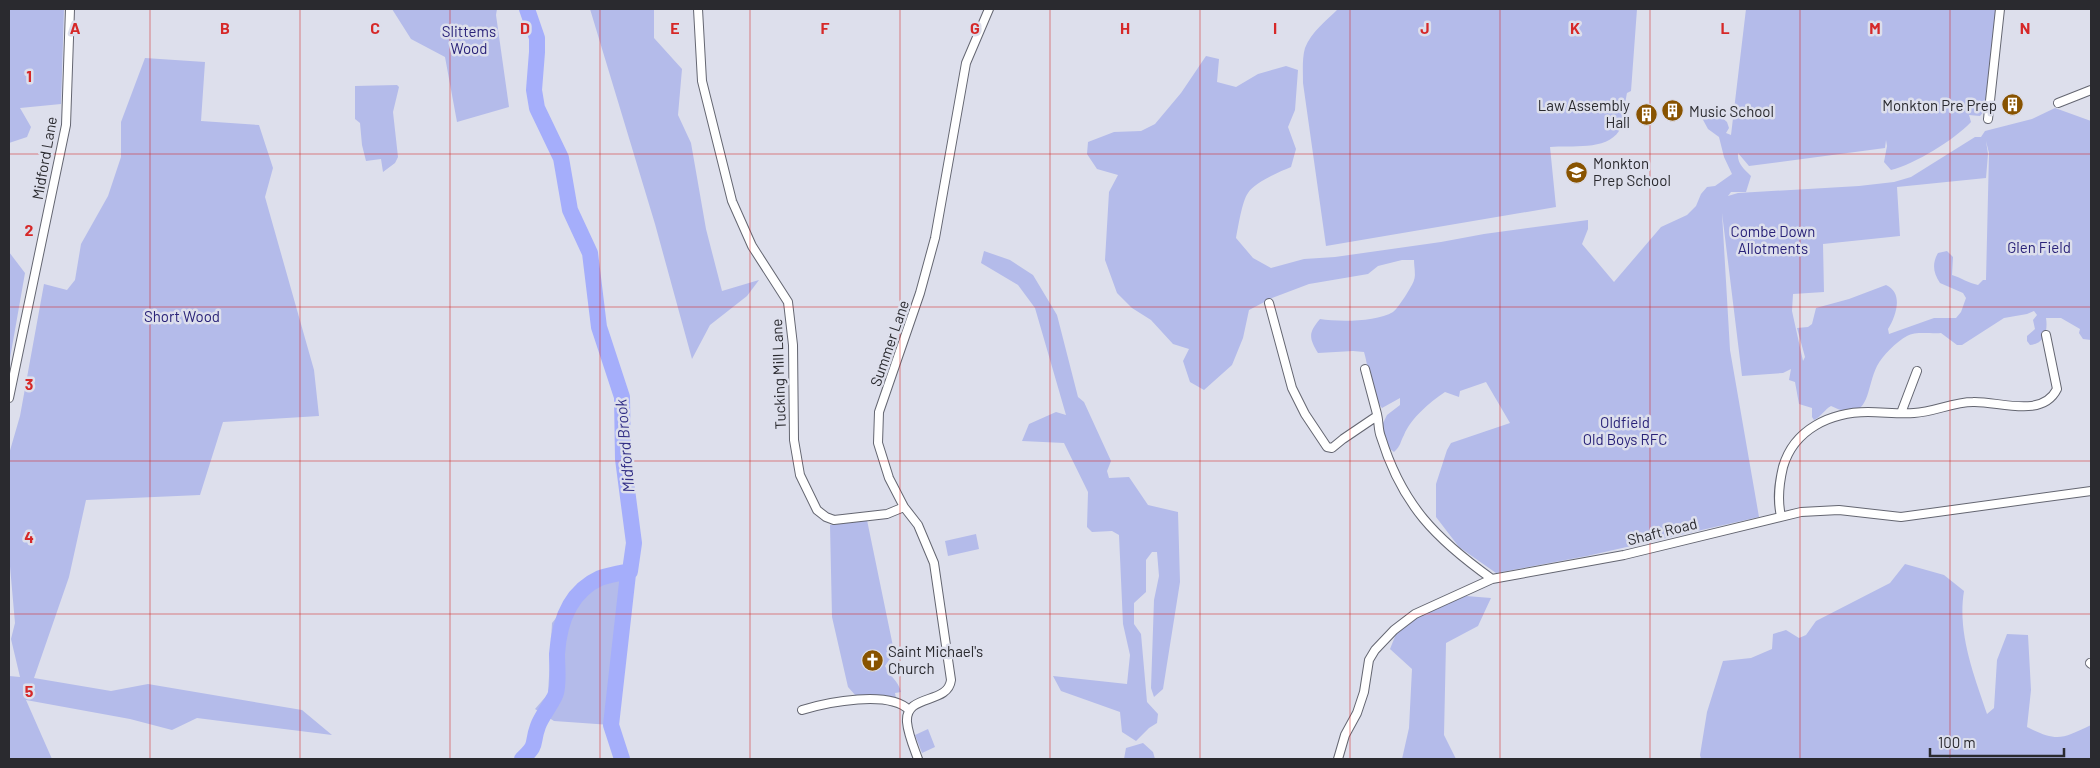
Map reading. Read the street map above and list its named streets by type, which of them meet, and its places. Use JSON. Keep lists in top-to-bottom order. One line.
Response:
{"streets":{"street":["Midford Lane","Summer Lane","Tucking Mill Lane","Shaft Road"]},"crossings":[["Summer Lane","Tucking Mill Lane"]],"water":["Midford Brook"],"parks":["Slittems Wood","Combe Down Allotments","Glen Field","Short Wood","Oldfield Old Boys RFC"],"places":{"building":["Monkton Pre Prep","Music School","Law Assembly Hall"],"school or university":["Monkton Prep School"],"church":["Saint Michael's Church"]},"scale_bar":"100 m","grid":{"columns":["A","B","C","D","E","F","G","H","I","J","K","L","M","N"],"rows":["1","2","3","4","5"]}}
